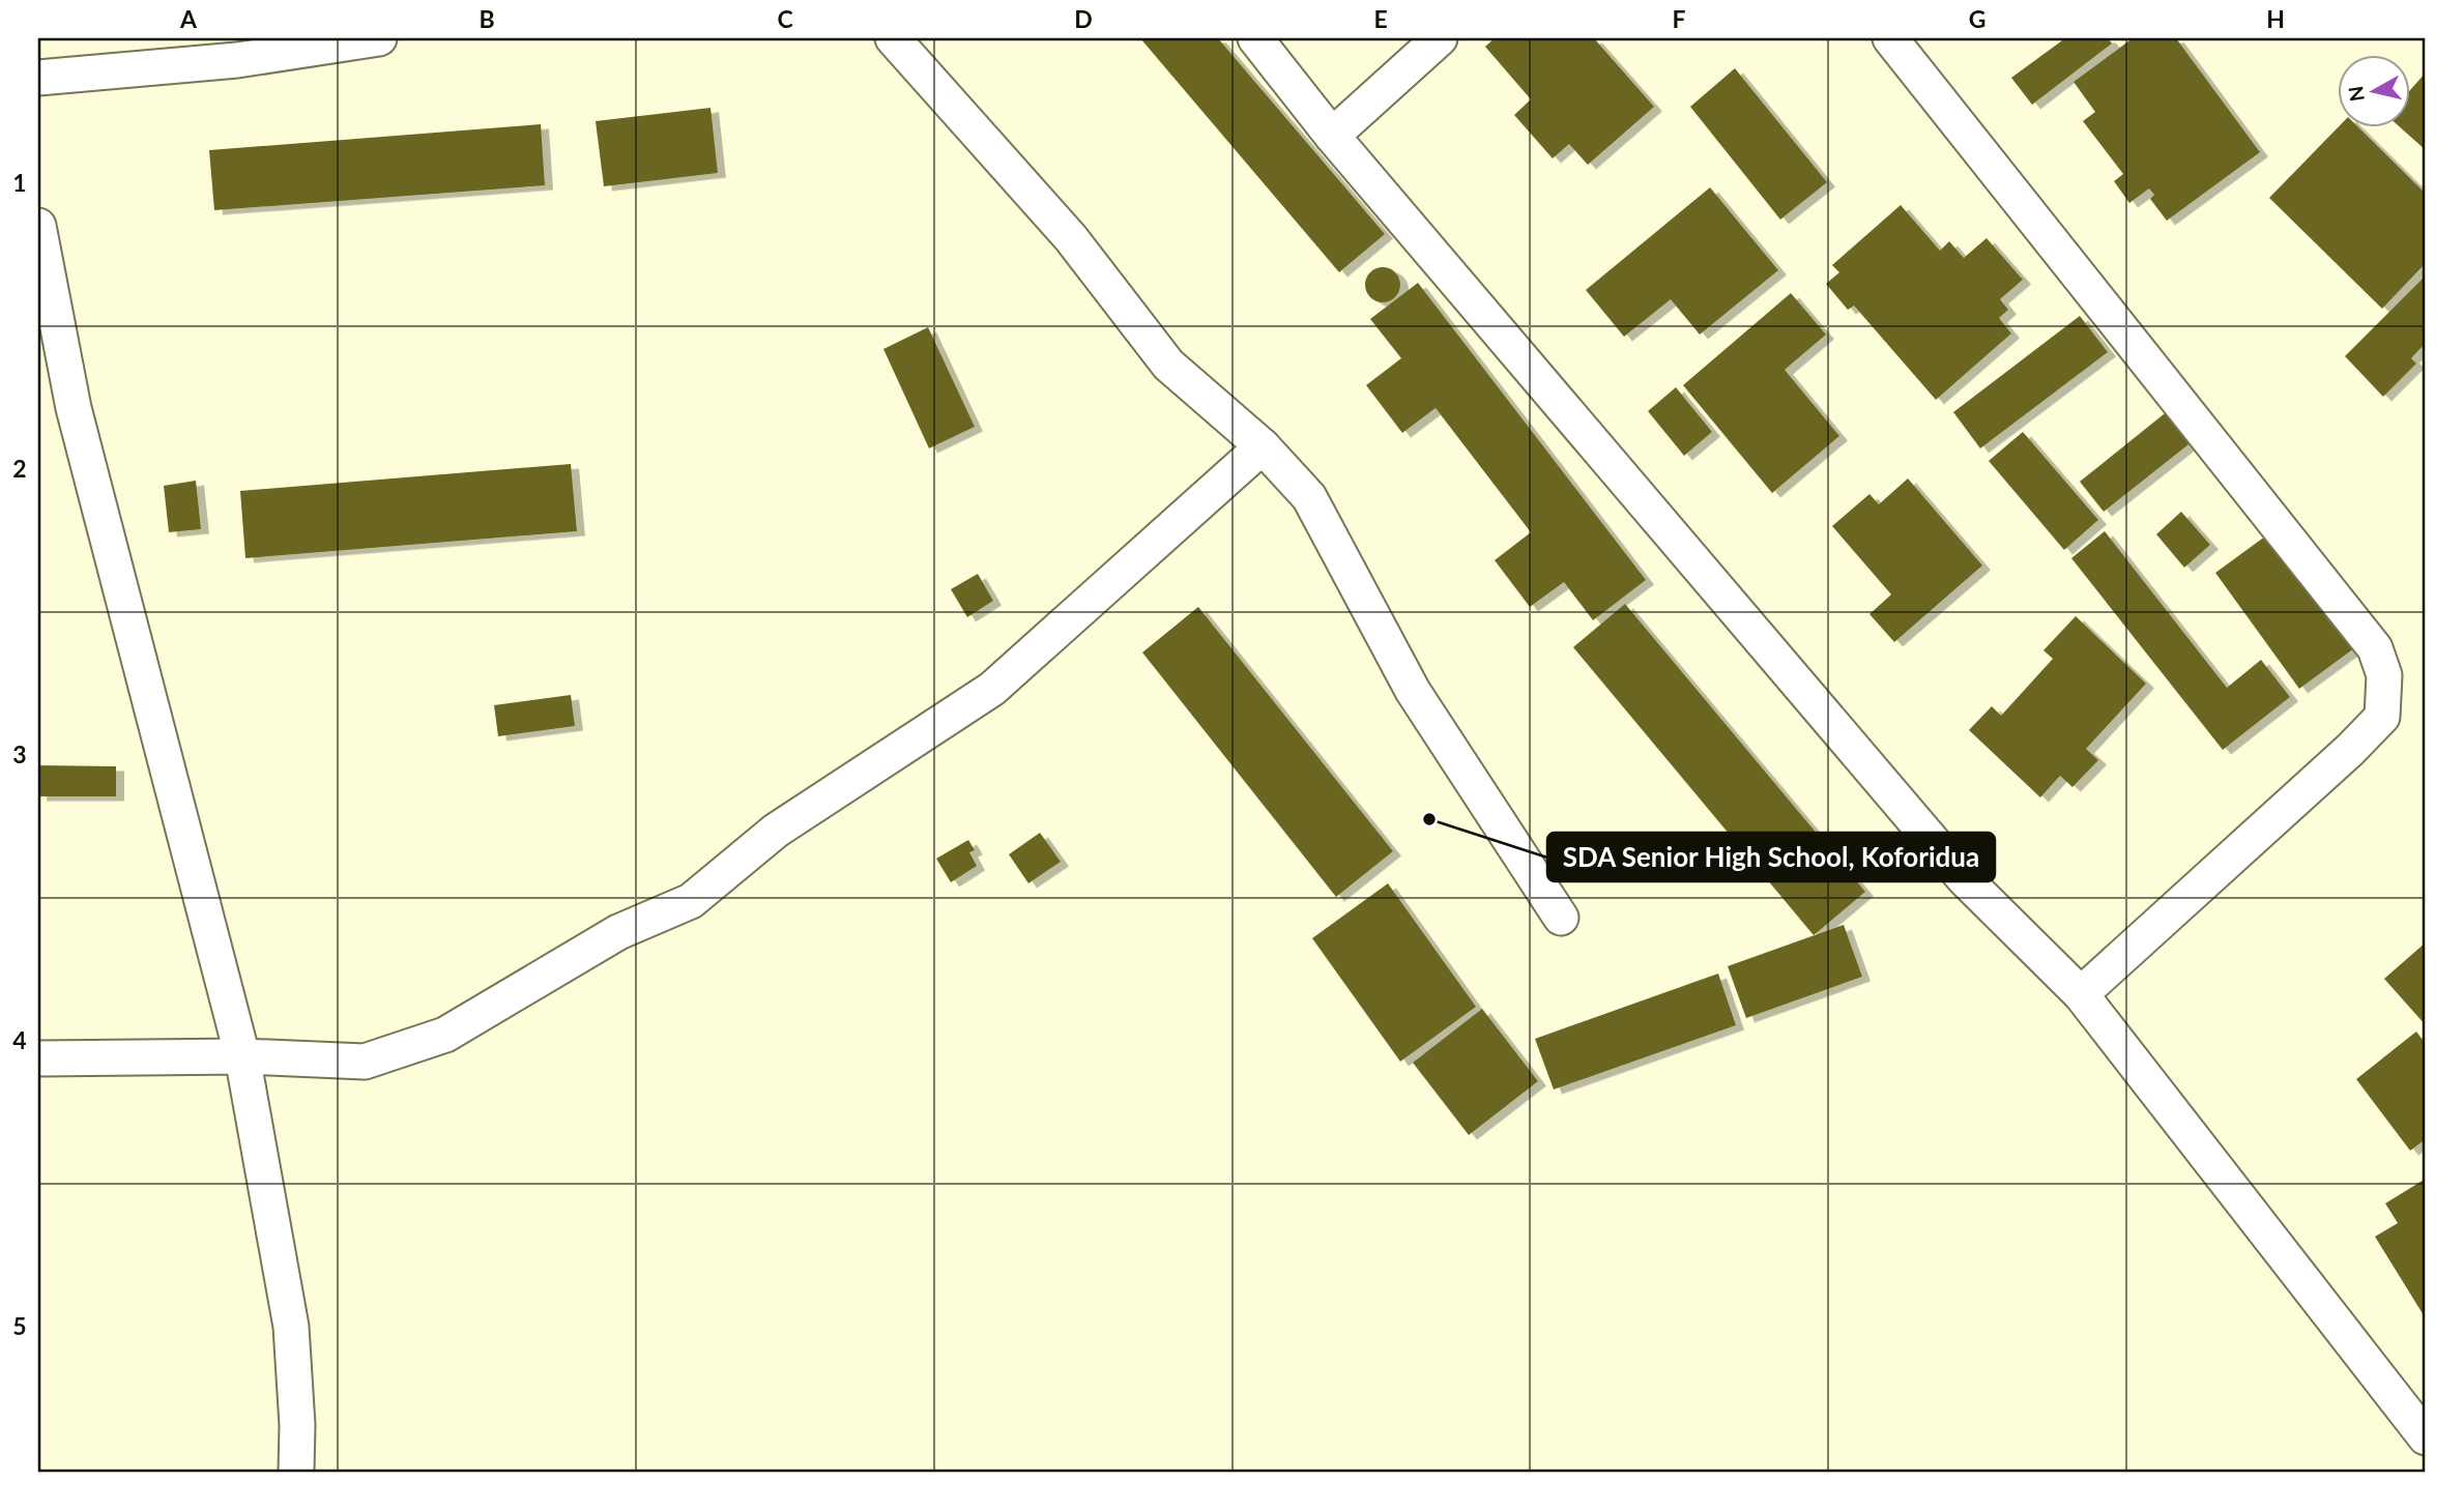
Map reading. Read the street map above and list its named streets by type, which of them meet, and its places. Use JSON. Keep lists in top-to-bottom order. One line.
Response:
{"places":["SDA Senior High School, Koforidua"],"north":"left","grid":{"columns":["A","B","C","D","E","F","G","H"],"rows":["1","2","3","4","5"]}}
